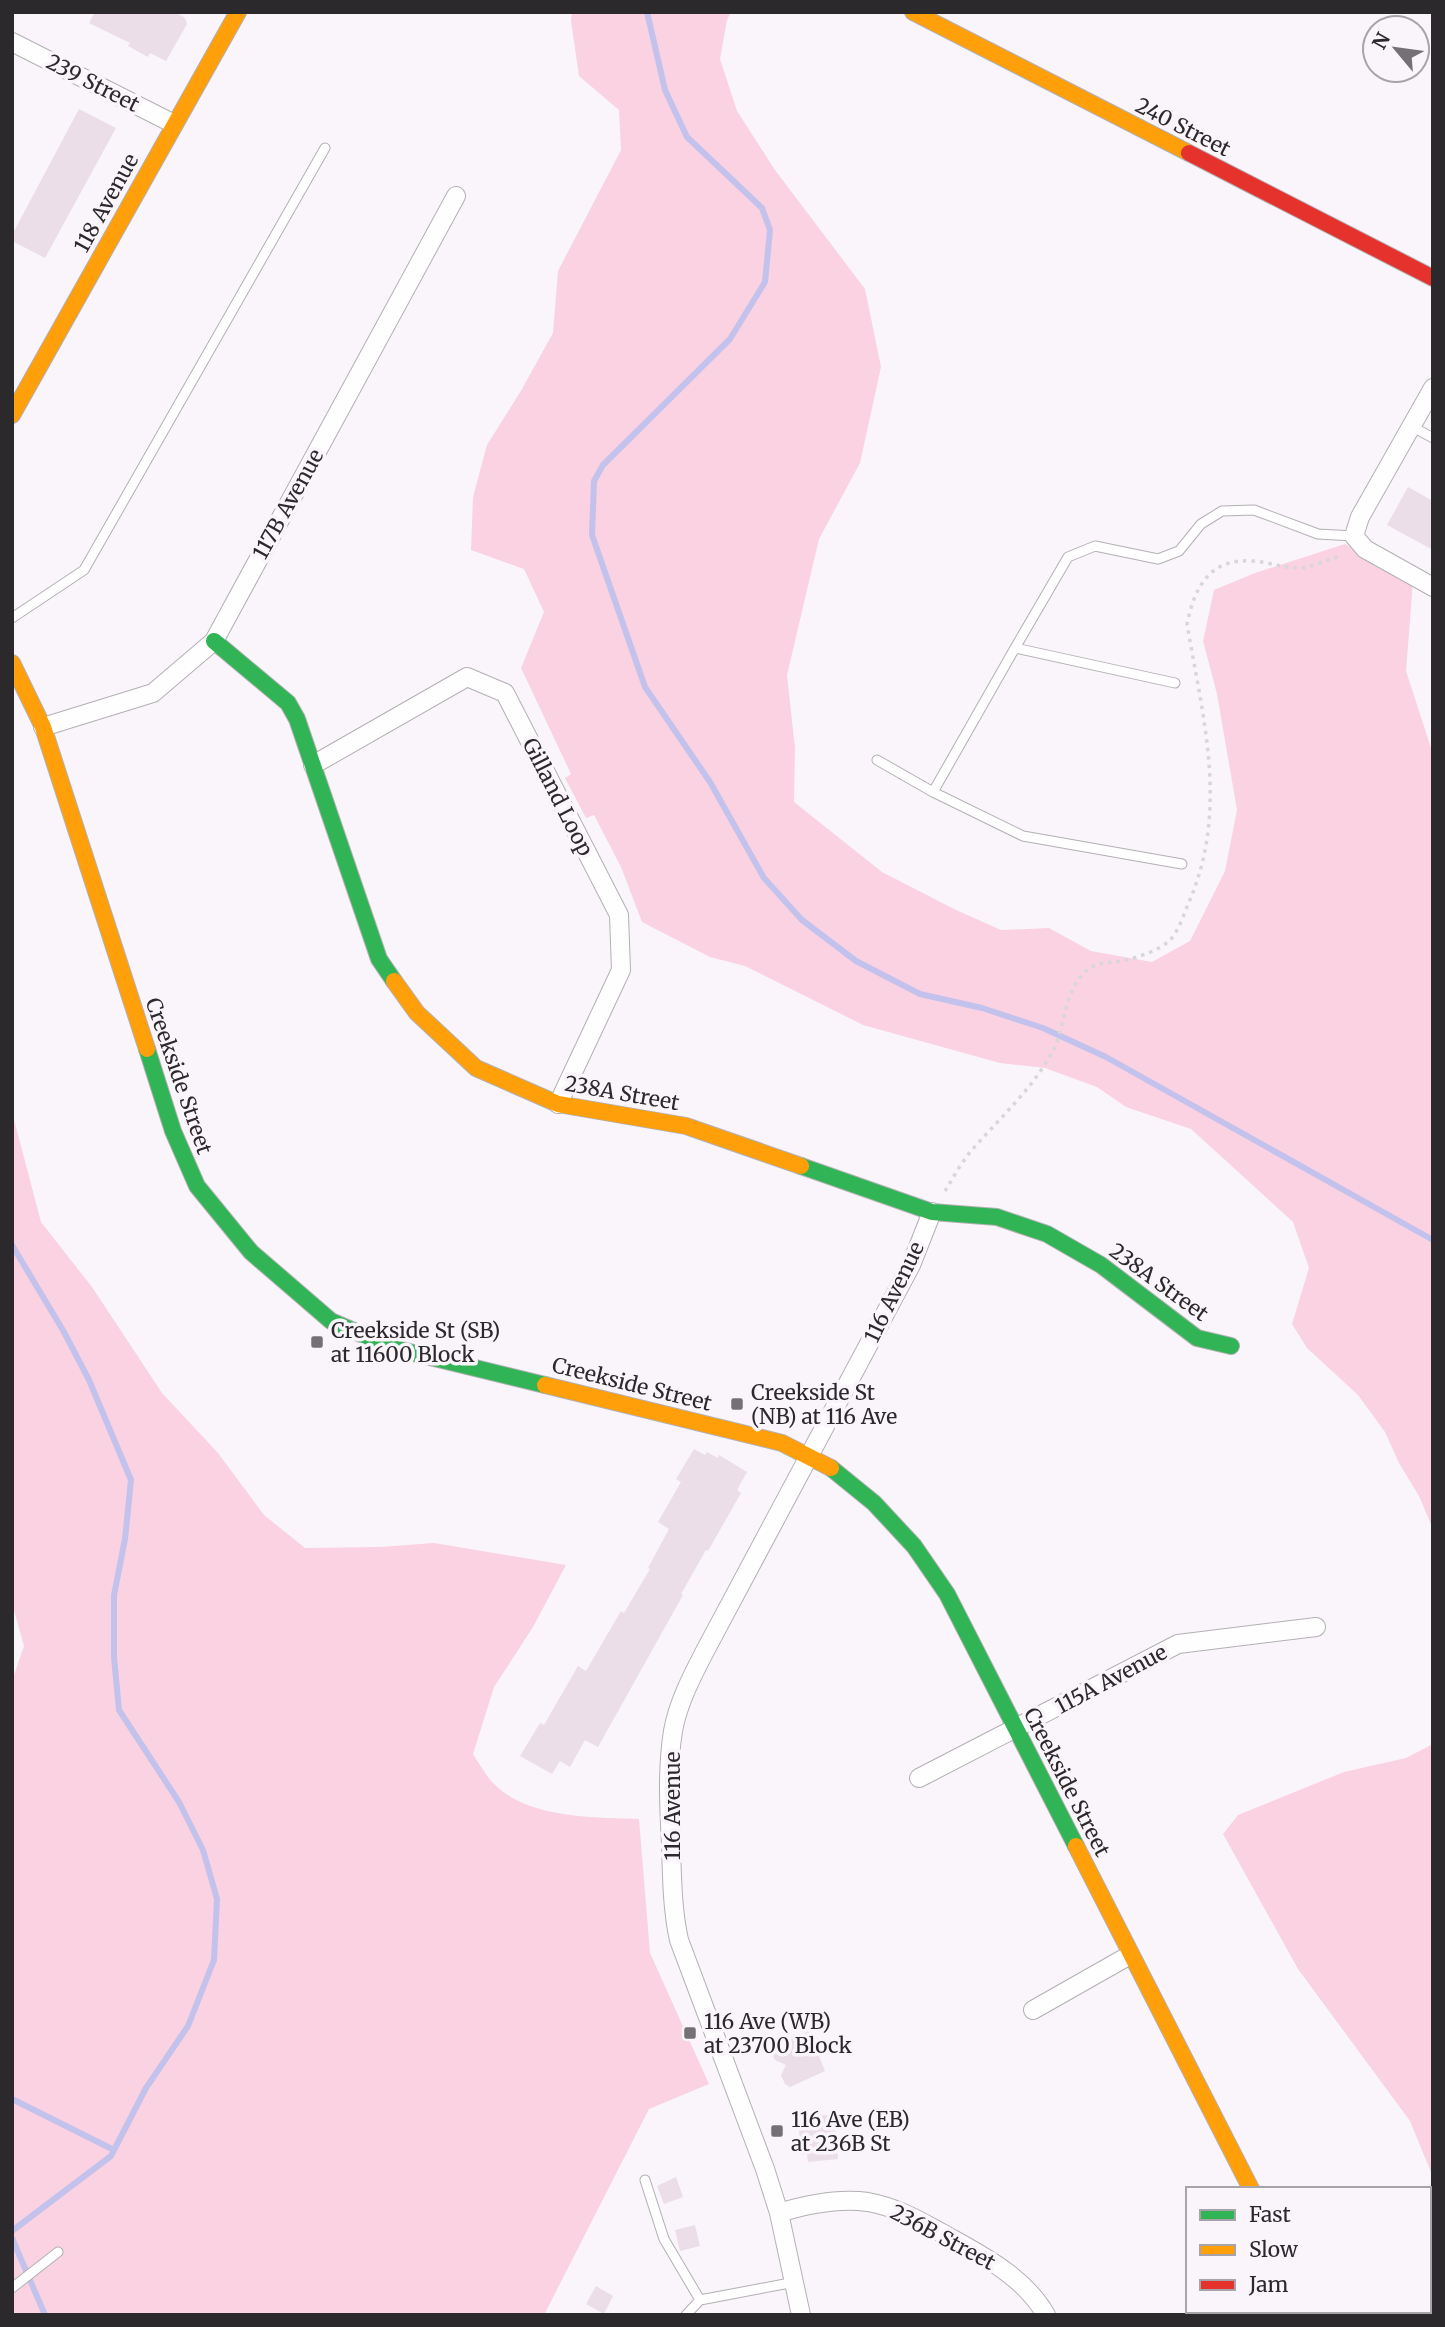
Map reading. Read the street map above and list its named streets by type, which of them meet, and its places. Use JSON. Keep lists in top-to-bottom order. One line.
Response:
{"streets":{"street":["239 Street","240 Street","118 Avenue","117B Avenue","Gilland Loop","Creekside Street","238A Street","116 Avenue","115A Avenue","236B Street"]},"crossings":[["239 Street","118 Avenue"],["117B Avenue","Creekside Street"],["117B Avenue","238A Street"],["Gilland Loop","238A Street"],["Creekside Street","116 Avenue"],["Creekside Street","115A Avenue"],["238A Street","116 Avenue"],["116 Avenue","236B Street"]],"places":{"transit":["Creekside St (SB) at 11600 Block","Creekside St (NB) at 116 Ave","116 Ave (WB) at 23700 Block","116 Ave (EB) at 236B St"]},"legend":["Fast","Slow","Jam"],"north":"top left"}
